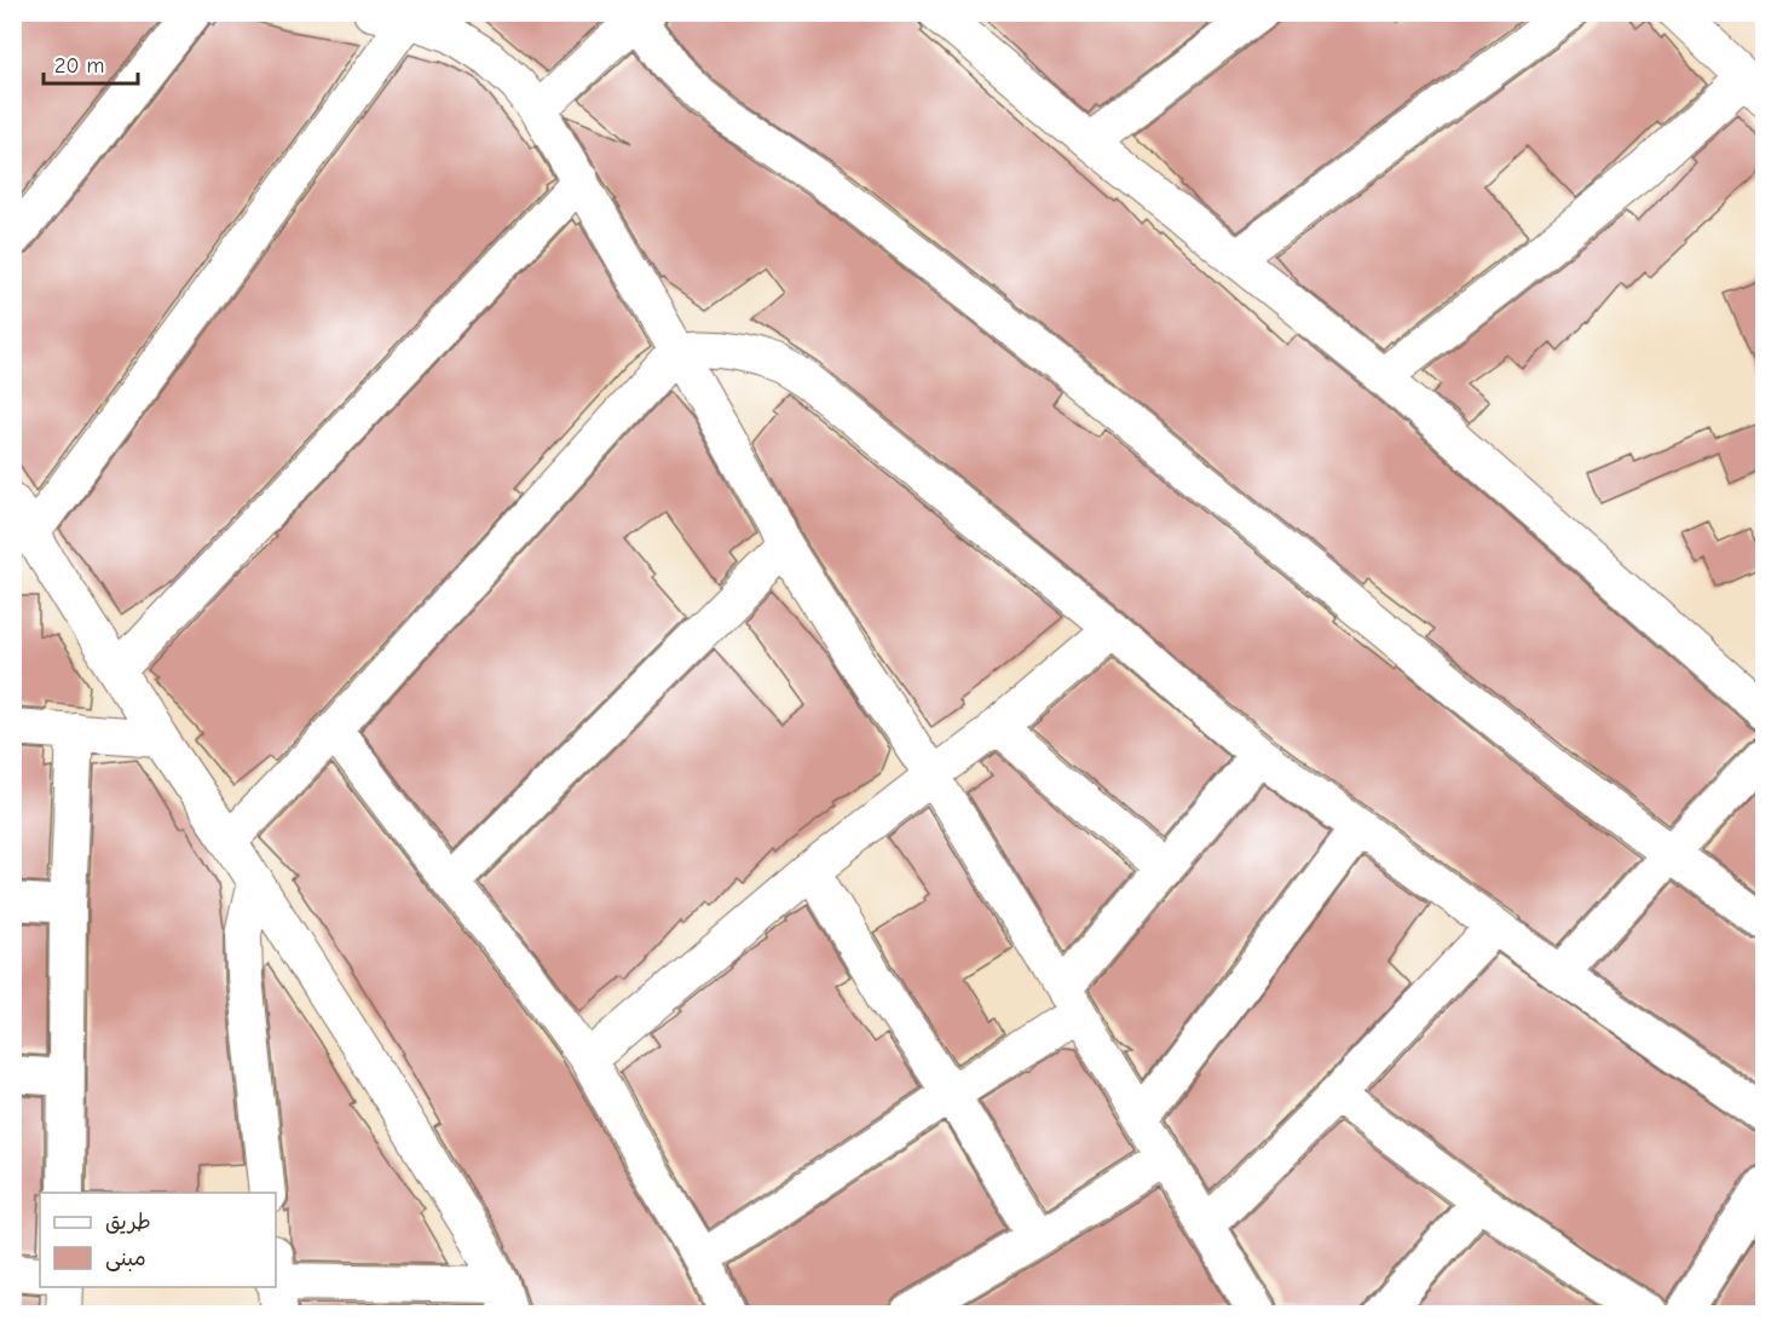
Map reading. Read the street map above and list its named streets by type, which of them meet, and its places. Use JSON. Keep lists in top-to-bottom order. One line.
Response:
{"legend":["طريق","مبنى"],"scale_bar":"20 m"}
